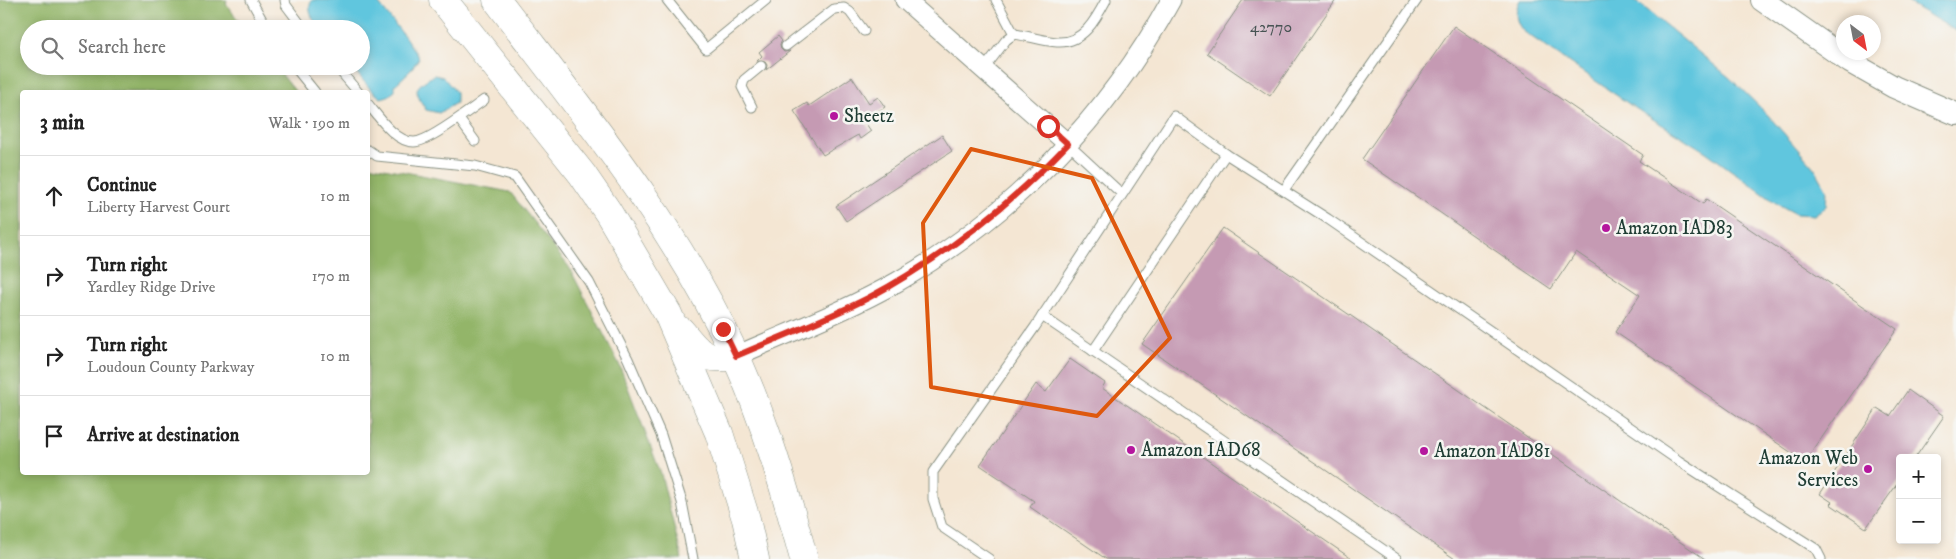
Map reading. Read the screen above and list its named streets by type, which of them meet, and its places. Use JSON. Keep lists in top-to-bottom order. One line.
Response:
{"places":["Sheetz","Amazon IAD83","Amazon IAD68","Amazon IAD81","Amazon Web Services"],"house_numbers":["42770"],"north":"bottom right","page":{"search":"Search here","heading":["3 min","Walk · 190 m"],"list":[["Continue","Liberty Harvest Court","10 m"],["Turn right","Yardley Ridge Drive","170 m"],["Turn right","Loudoun County Parkway","10 m"],"Arrive at destination"],"map_buttons":["+","−"]}}
